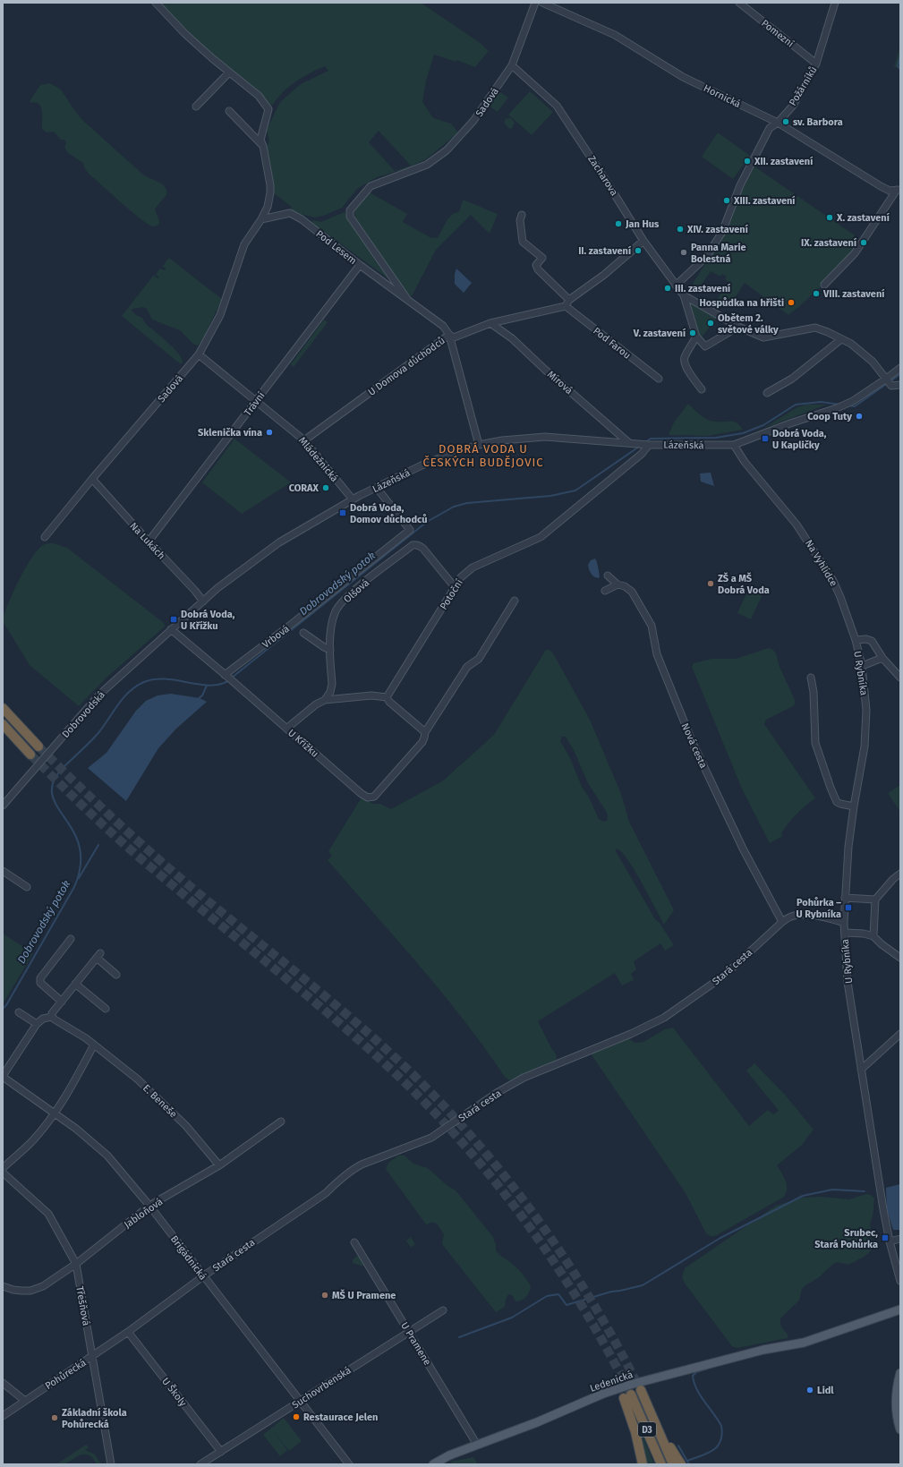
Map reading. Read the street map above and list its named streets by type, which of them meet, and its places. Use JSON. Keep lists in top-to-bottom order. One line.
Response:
{"streets":{"highway":["D3"],"main road":["Ledenická"],"street":["Pomezní","Požárníků","Hornická","Sadová","Zacharova","Pod Lesem","Pod Farou","U Domova důchodců","Mírová","Trávní","Lázeňská","Mládežnická","Na Lukách","Na Vyhlídce","Olšová","Potoční","Vrbová","U Rybníka","Dobrovodská","U Křížku","Nová cesta","Stará cesta","E. Beneše","Jabloňová","Brigádnická","Třešňová","U Pramene","Pohůrecká","Suchovrbenská","U Školy"]},"crossings":[["Pomezní","Požárníků"],["Požárníků","Hornická"],["Požárníků","Zacharova"],["Sadová","Zacharova"],["Sadová","Pod Lesem"],["Sadová","Mládežnická"],["Sadová","Na Lukách"],["Zacharova","Lázeňská"],["Pod Lesem","U Domova důchodců"],["Pod Lesem","Trávní"],["Pod Lesem","Lázeňská"],["Pod Farou","U Domova důchodců"],["U Domova důchodců","Mírová"],["U Domova důchodců","Mládežnická"],["Mírová","Lázeňská"],["Trávní","Mládežnická"],["Trávní","Na Lukách"],["Lázeňská","Mládežnická"],["Lázeňská","Na Lukách"],["Lázeňská","Na Vyhlídce"],["Lázeňská","Potoční"],["Lázeňská","Vrbová"],["Lázeňská","Dobrovodská"],["Lázeňská","U Křížku"],["Na Vyhlídce","U Rybníka"],["Olšová","Potoční"],["Vrbová","U Křížku"],["U Rybníka","Stará cesta"],["Dobrovodská","U Křížku"],["Nová cesta","Stará cesta"],["Stará cesta","Brigádnická"],["Stará cesta","Pohůrecká"],["Stará cesta","U Školy"],["E. Beneše","Jabloňová"],["Jabloňová","Brigádnická"],["Jabloňová","Třešňová"],["Brigádnická","Suchovrbenská"],["Třešňová","Pohůrecká"],["U Pramene","Ledenická"],["U Pramene","Suchovrbenská"],["Pohůrecká","U Školy"],["Suchovrbenská","U Školy"]],"districts":["DOBRÁ VODA U ČESKÝCH BUDĚJOVIC"],"water":["Dobrovodský potok"],"places":{"other":["sv. Barbora","XII. zastavení","XIII. zastavení","X. zastavení","Jan Hus","XIV. zastavení","IX. zastavení","II. zastavení","Panna Marie Bolestná","III. zastavení","VIII. zastavení","Hospůdka na hřišti","Obětem 2. světové války","V. zastavení","Coop Tuty","Sklenička vína","CORAX","ZŠ a MŠ Dobrá Voda","MŠ U Pramene","Lidl","Restaurace Jelen","Základní škola Pohůrecká"],"transit":["Dobrá Voda, U Kapličky","Dobrá Voda, Domov důchodců","Dobrá Voda, U Křížku","Pohůrka – U Rybníka","Srubec, Stará Pohůrka"]}}
